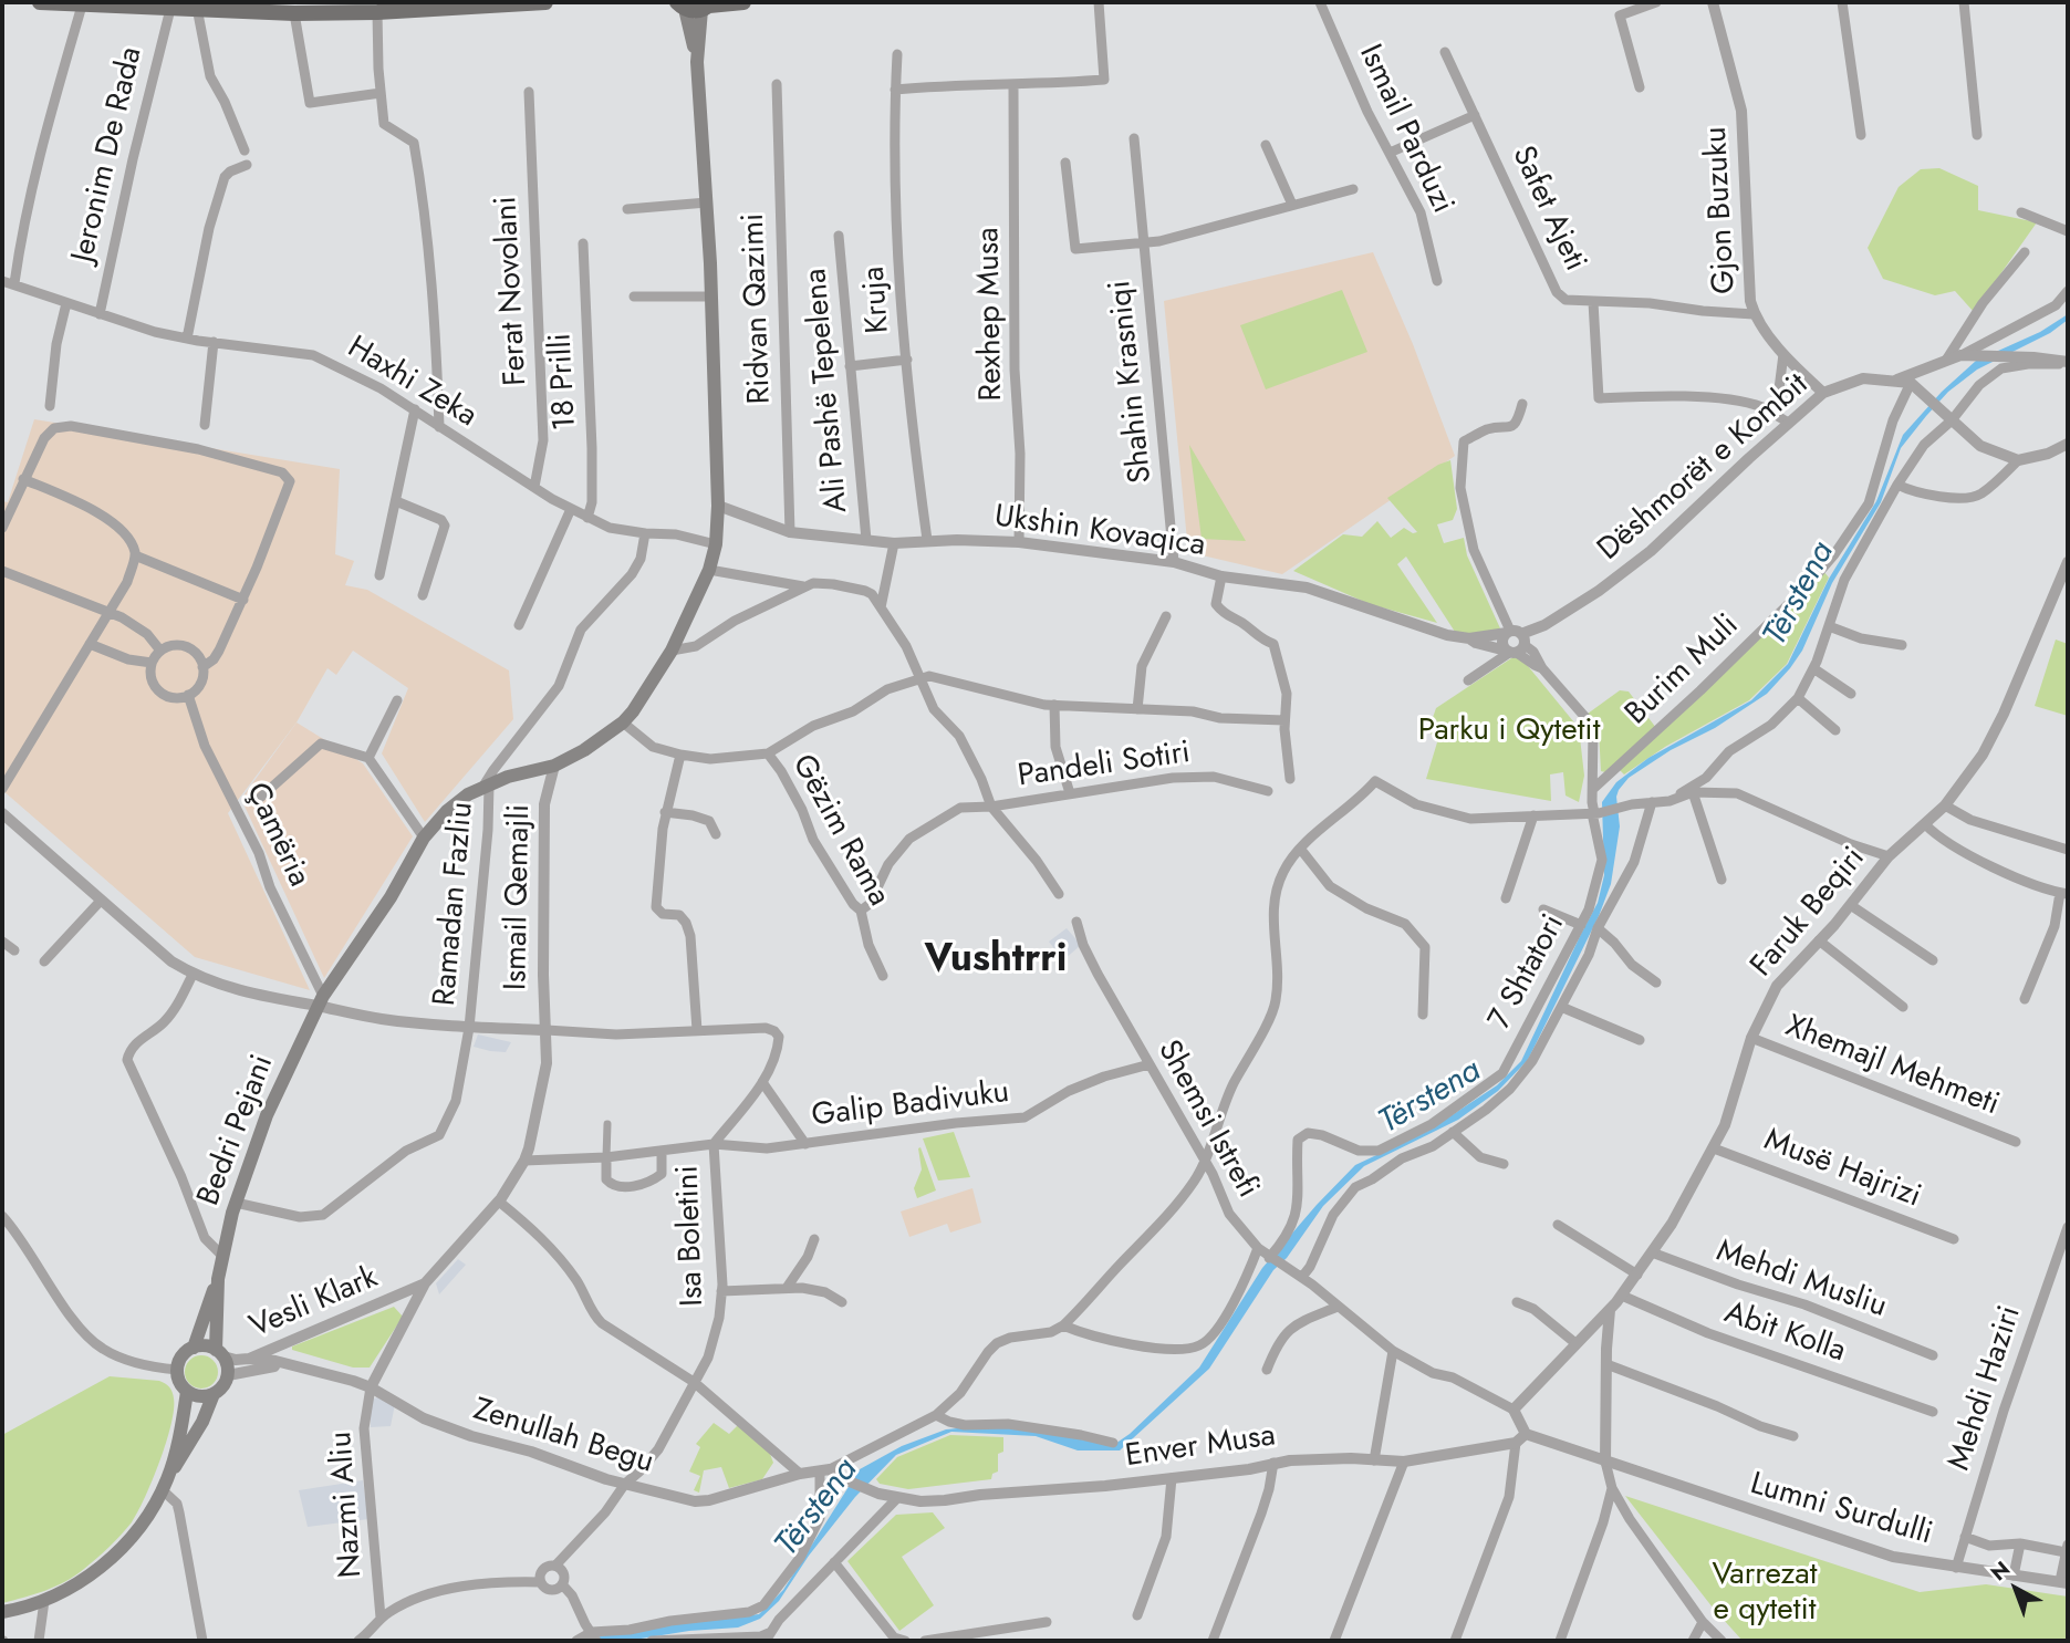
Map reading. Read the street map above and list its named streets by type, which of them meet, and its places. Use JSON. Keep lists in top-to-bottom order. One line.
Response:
{"streets":{"main road":["Bedri Pejani"],"street":["Ismail Parduzi","Jeronim De Rada","Safet Ajeti","Gjon Buzuku","Ferat Novolani","Kruja","Ridvan Qazimi","Rexhep Musa","18 Prilli","Shahin Krasniqi","Haxhi Zeka","Ali Pashë Tepelena","Dëshmorët e Kombit","Ukshin Kovaqica","Burim Muli","Pandeli Sotiri","Gëzim Rama","Çamëria","Ismail Qemajli","Ramadan Fazliu","Faruk Beqiri","7 Shtatori","Xhemajl Mehmeti","Galip Badivuku","Shemsi Istrefi","Musë Hajrizi","Isa Boletini","Mehdi Musliu","Vesli Klark","Abit Kolla","Mehdi Haziri","Zenullah Begu","Enver Musa","Nazmi Aliu","Lumni Surdulli"]},"crossings":[["Jeronim De Rada","Haxhi Zeka"],["Safet Ajeti","Gjon Buzuku"],["Gjon Buzuku","Dëshmorët e Kombit"],["Ferat Novolani","Haxhi Zeka"],["Kruja","Ukshin Kovaqica"],["Ridvan Qazimi","Ukshin Kovaqica"],["Rexhep Musa","Ukshin Kovaqica"],["18 Prilli","Haxhi Zeka"],["Shahin Krasniqi","Ukshin Kovaqica"],["Ali Pashë Tepelena","Ukshin Kovaqica"],["Dëshmorët e Kombit","7 Shtatori"],["Burim Muli","7 Shtatori"],["Pandeli Sotiri","Gëzim Rama"],["Çamëria","Bedri Pejani"],["Ismail Qemajli","Galip Badivuku"],["Ismail Qemajli","Vesli Klark"],["Ramadan Fazliu","Bedri Pejani"],["Faruk Beqiri","Xhemajl Mehmeti"],["Faruk Beqiri","Shemsi Istrefi"],["Faruk Beqiri","Musë Hajrizi"],["Faruk Beqiri","Mehdi Musliu"],["Faruk Beqiri","Abit Kolla"],["7 Shtatori","Shemsi Istrefi"],["Galip Badivuku","Shemsi Istrefi"],["Galip Badivuku","Isa Boletini"],["Galip Badivuku","Vesli Klark"],["Bedri Pejani","Vesli Klark"],["Bedri Pejani","Zenullah Begu"],["Isa Boletini","Zenullah Begu"],["Vesli Klark","Zenullah Begu"],["Vesli Klark","Nazmi Aliu"],["Mehdi Haziri","Lumni Surdulli"],["Zenullah Begu","Enver Musa"],["Zenullah Begu","Nazmi Aliu"]],"districts":["Vushtrri"],"water":["Tërstena"],"parks":["Parku i Qytetit","Varrezat e qytetit"],"north":"top left"}
